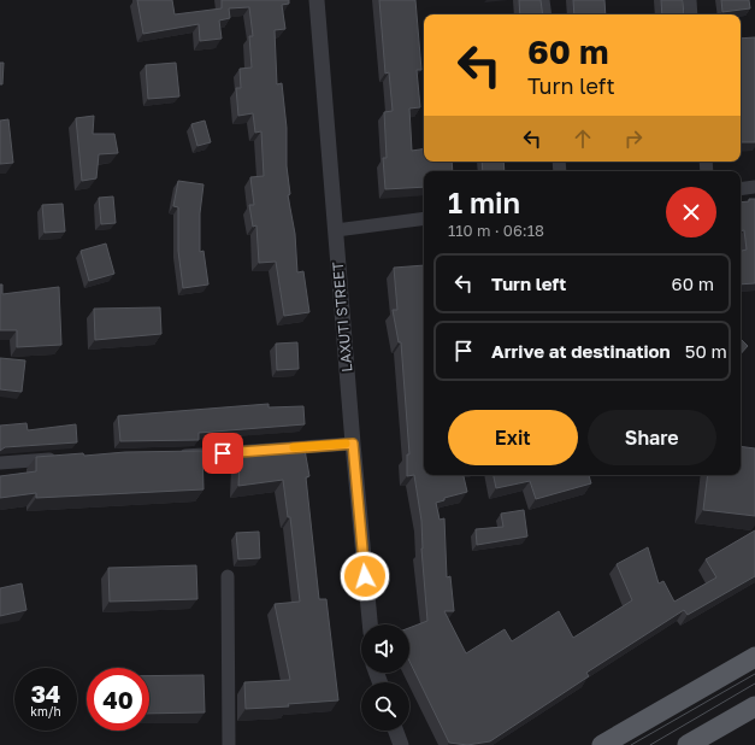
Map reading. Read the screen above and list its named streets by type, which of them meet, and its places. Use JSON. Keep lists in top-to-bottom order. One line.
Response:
{"streets":{"street":["LAXUTI STREET"]},"page":{"turn":["60 m","Turn left"],"heading":["1 min","110 m · 06:18"],"list":[{"name":"Turn left","value":"60 m"},{"name":"Arrive at destination","value":"50 m"}],"buttons":["Exit","Share"],"speed":"34 km/h","limit":"40"}}
